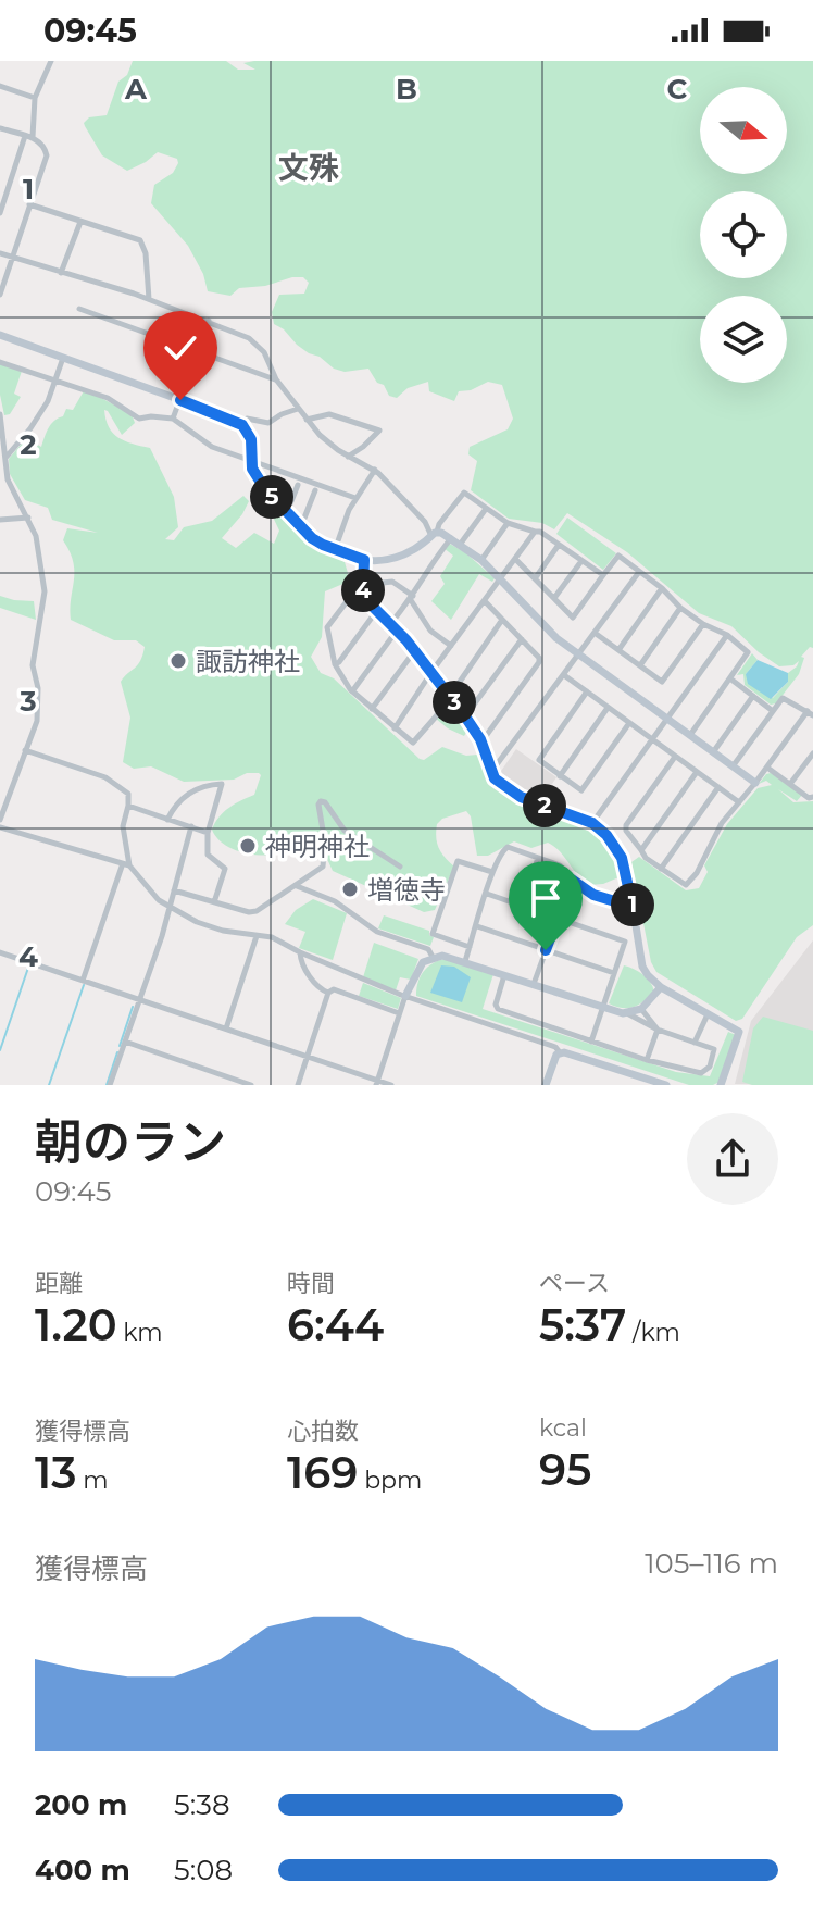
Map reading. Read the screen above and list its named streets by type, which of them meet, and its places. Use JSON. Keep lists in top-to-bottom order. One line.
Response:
{"districts":["文殊"],"places":["諏訪神社","神明神社","増徳寺"],"north":"right","page":{"status":"09:45","pins":["5","4","3","2","1"],"heading":["朝のラン","09:45"],"stats":[["距離","1.20 km"],["時間","6:44"],["ペース","5:37 /km"],["獲得標高","13 m"],["心拍数","169 bpm"],["kcal","95"]],"chart":["獲得標高","105–116 m"],"list":[{"name":"200 m","note":"5:38"},{"name":"400 m","note":"5:08"}]},"grid":{"columns":["A","B","C"],"rows":["1","2","3","4"]}}
